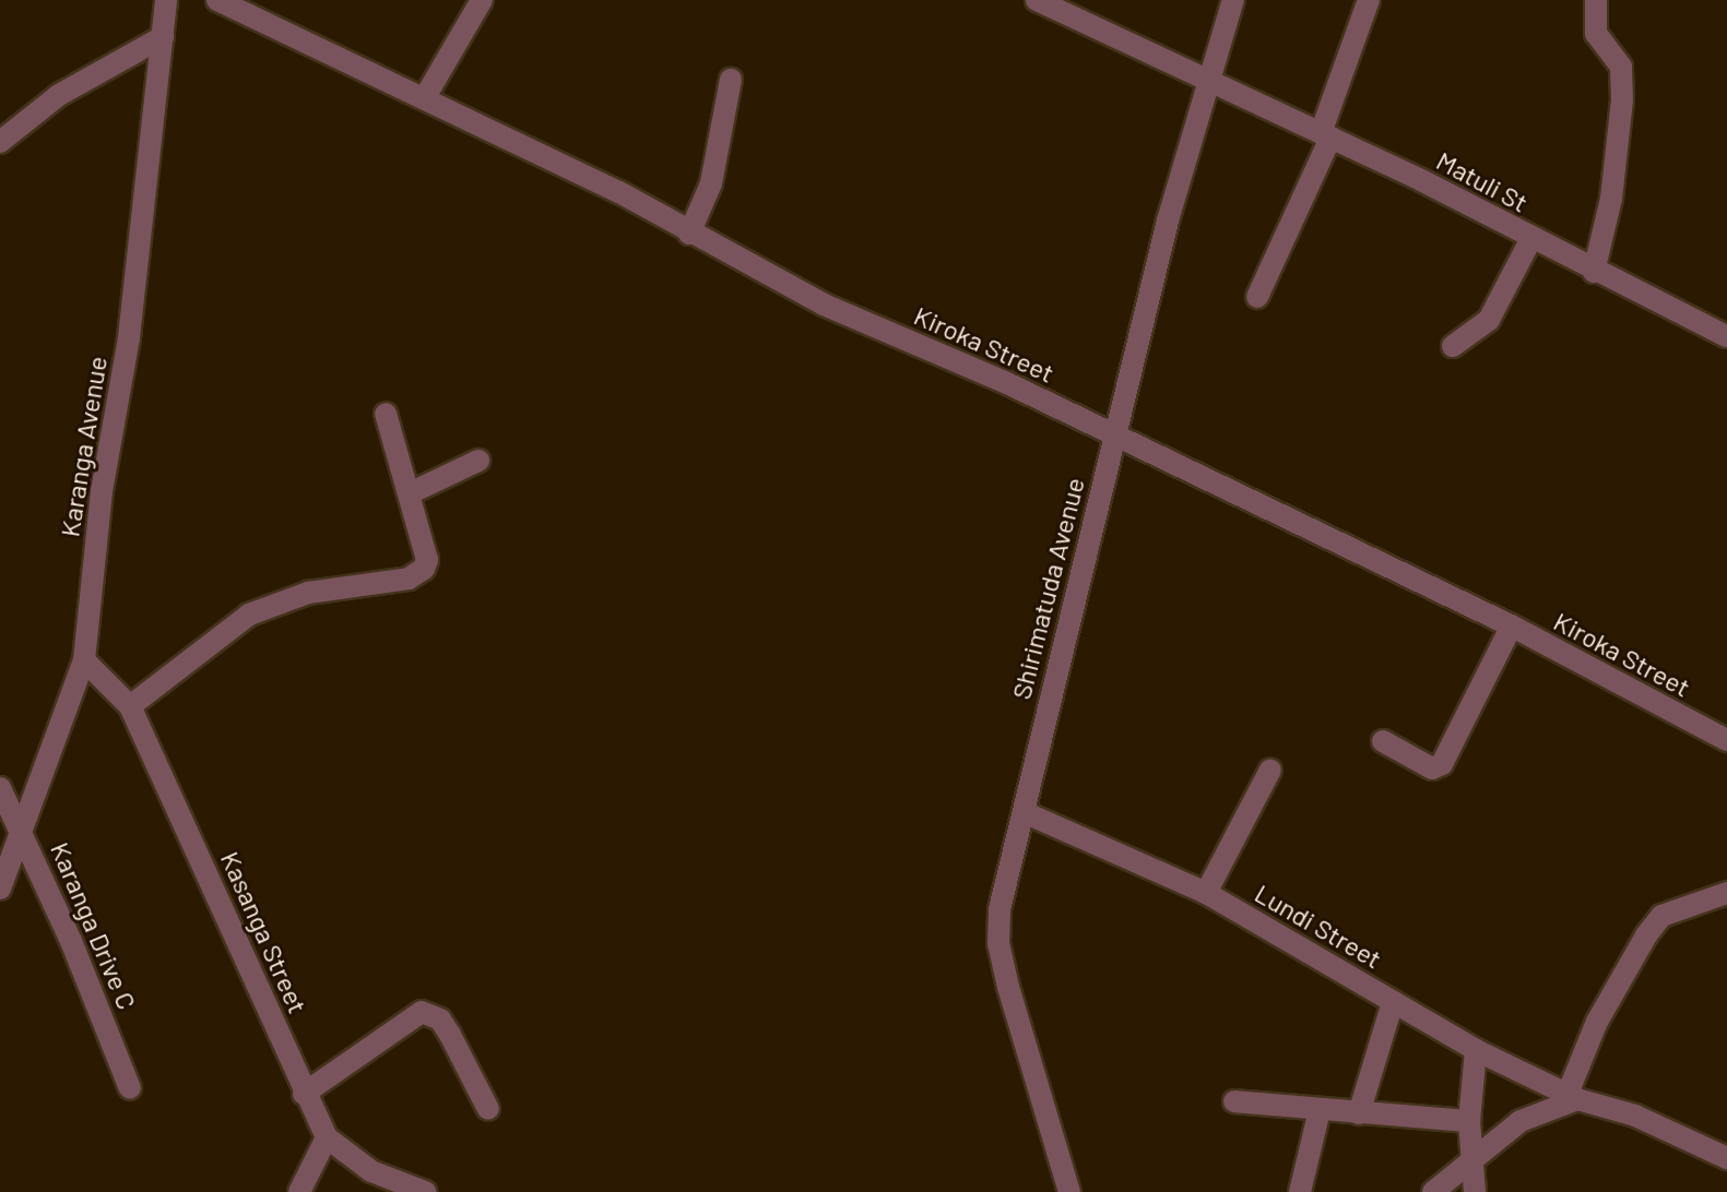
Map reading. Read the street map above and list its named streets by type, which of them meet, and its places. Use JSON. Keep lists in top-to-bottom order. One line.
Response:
{"streets":{"street":["Matuli St","Kiroka Street","Karanga Avenue","Shirimatuda Avenue","Karanga Drive C","Lundi Street","Kasanga Street"]},"crossings":[["Matuli St","Shirimatuda Avenue"],["Kiroka Street","Shirimatuda Avenue"],["Karanga Avenue","Karanga Drive C"],["Karanga Avenue","Kasanga Street"],["Shirimatuda Avenue","Lundi Street"]]}
